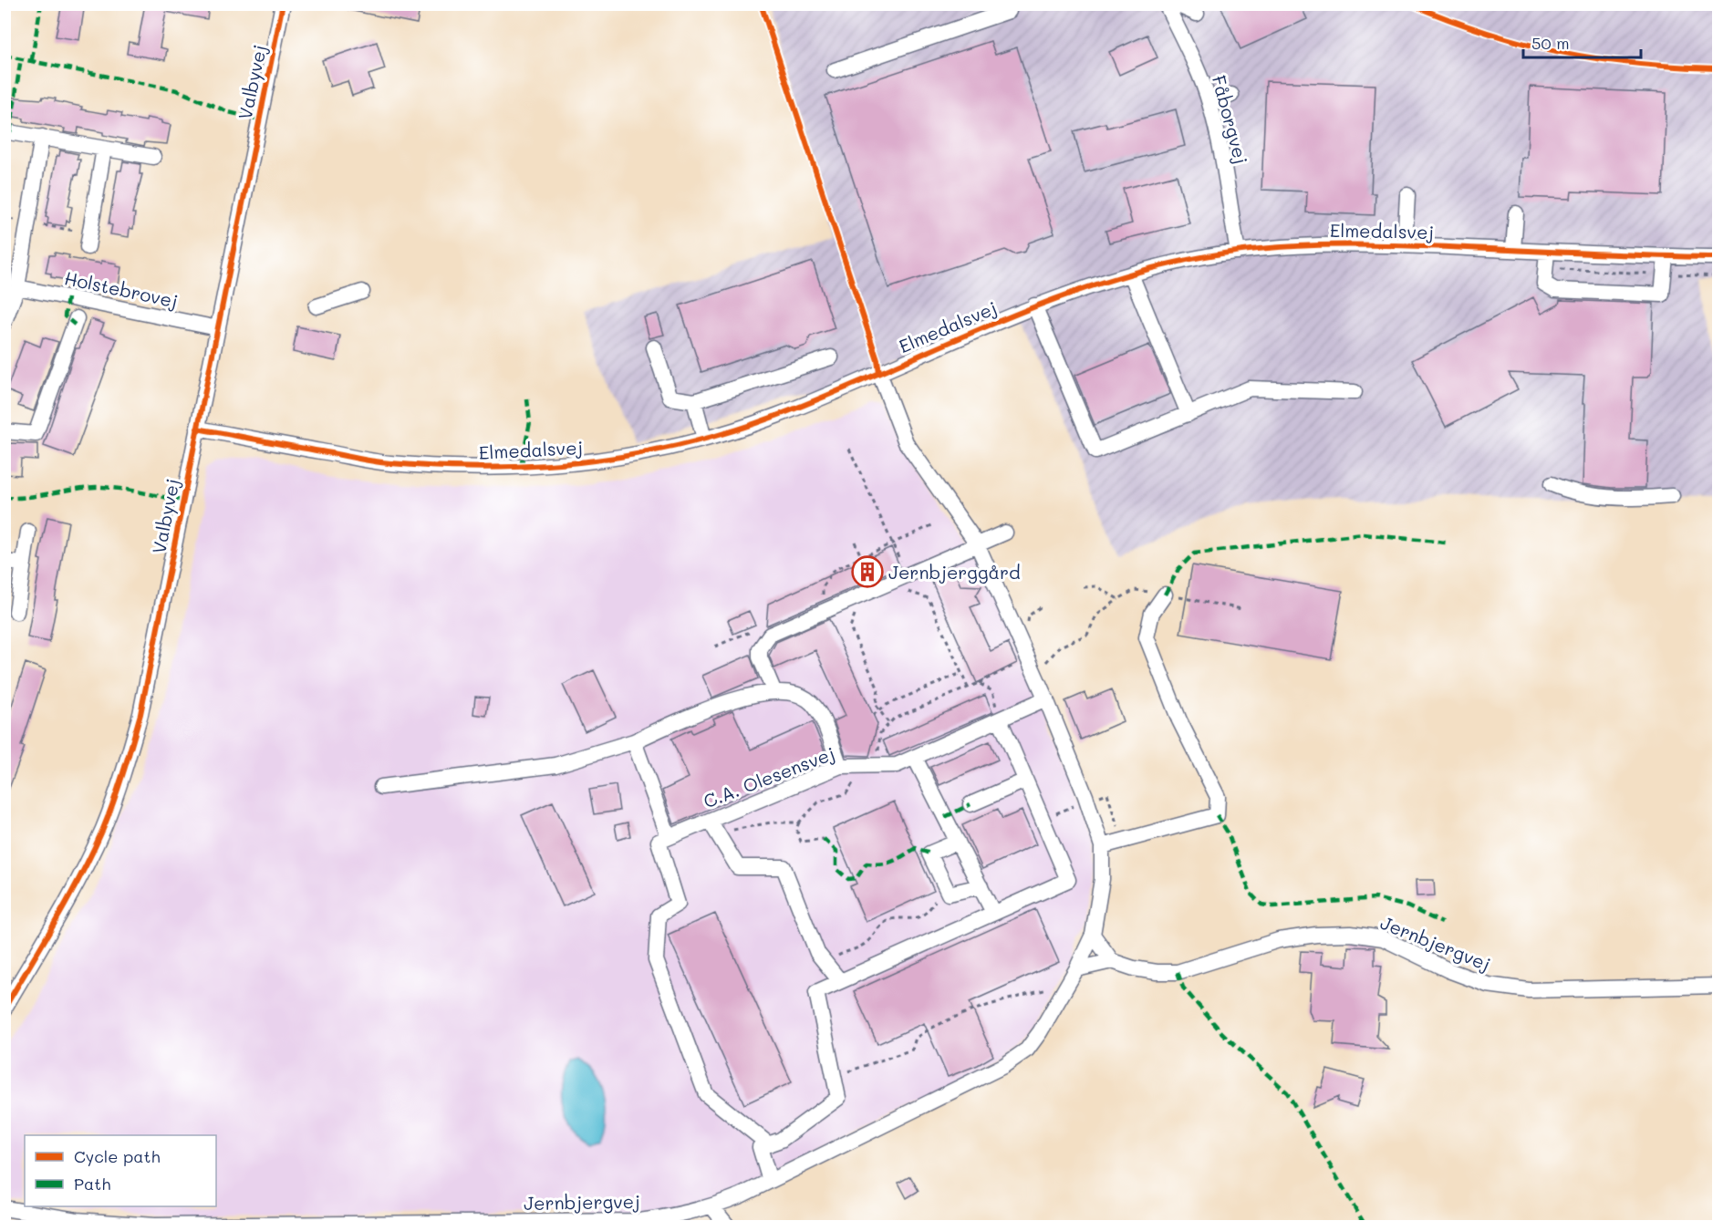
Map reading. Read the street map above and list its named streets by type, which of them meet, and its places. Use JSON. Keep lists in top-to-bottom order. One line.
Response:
{"streets":{"street":["Valbyvej","Fåborgvej","Elmedalsvej","Holstebrovej","C.A. Olesensvej","Jernbjergvej"]},"crossings":[["Valbyvej","Elmedalsvej"],["Valbyvej","Holstebrovej"],["Fåborgvej","Elmedalsvej"]],"places":{"building":["Jernbjerggård"]},"legend":["Cycle path","Path"],"scale_bar":"50 m"}
